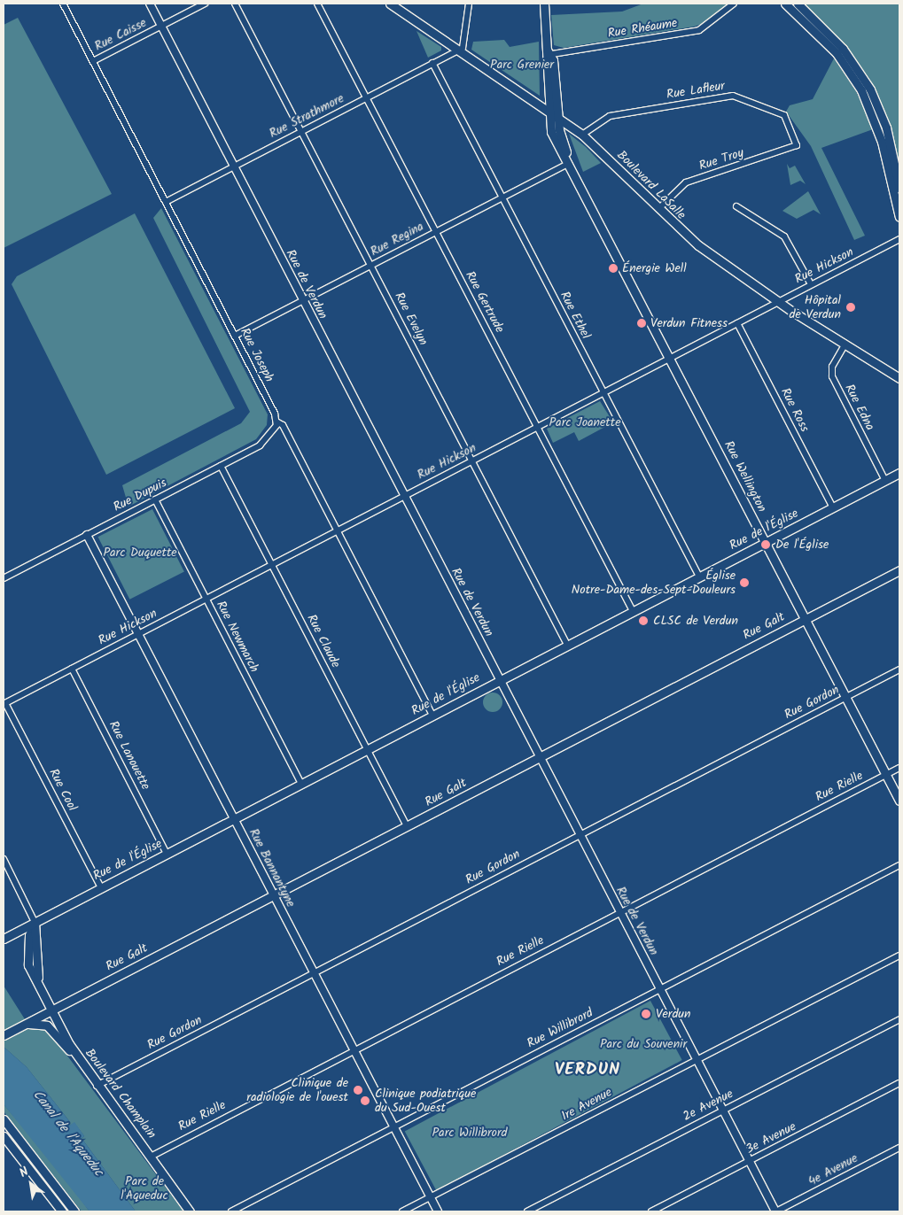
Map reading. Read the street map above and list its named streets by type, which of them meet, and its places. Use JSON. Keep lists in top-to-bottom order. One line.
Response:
{"streets":{"main road":["Boulevard LaSalle","Rue Wellington","Rue de l'Église","Rue Galt","Boulevard Champlain"],"street":["Rue Rhéaume","Rue Caisse","Rue Lafleur","Rue Strathmore","Rue Troy","Rue Regina","Rue Hickson","Rue de Verdun","Rue Gertrude","Rue Ethel","Rue Evelyn","Rue Joseph","Rue Edna","Rue Ross","Rue Dupuis","Rue Newmarch","Rue Claude","Rue Gordon","Rue Lanouette","Rue Rielle","Rue Cool","Rue Bannantyne","Rue Willibrord","1re Avenue","2e Avenue","3e Avenue","4e Avenue"]},"crossings":[["Rue Rhéaume","Rue Wellington"],["Rue Caisse","Rue de Verdun"],["Rue Caisse","Rue Joseph"],["Rue Lafleur","Rue Troy"],["Rue Lafleur","Boulevard LaSalle"],["Rue Strathmore","Boulevard LaSalle"],["Rue Strathmore","Rue de Verdun"],["Rue Strathmore","Rue Gertrude"],["Rue Strathmore","Rue Ethel"],["Rue Strathmore","Rue Evelyn"],["Rue Strathmore","Rue Joseph"],["Rue Troy","Boulevard LaSalle"],["Boulevard LaSalle","Rue Hickson"],["Boulevard LaSalle","Rue Edna"],["Boulevard LaSalle","Rue Wellington"],["Rue Regina","Rue de Verdun"],["Rue Regina","Rue Gertrude"],["Rue Regina","Rue Ethel"],["Rue Regina","Rue Evelyn"],["Rue Regina","Rue Joseph"],["Rue Regina","Rue Wellington"],["Rue Hickson","Rue de Verdun"],["Rue Hickson","Rue Gertrude"],["Rue Hickson","Rue Ethel"],["Rue Hickson","Rue Evelyn"],["Rue Hickson","Rue Joseph"],["Rue Hickson","Rue Ross"],["Rue Hickson","Rue Wellington"],["Rue Hickson","Rue Newmarch"],["Rue Hickson","Rue Claude"],["Rue Hickson","Rue Lanouette"],["Rue Hickson","Rue Cool"],["Rue Hickson","Rue Bannantyne"],["Rue de Verdun","Rue de l'Église"],["Rue de Verdun","Rue Galt"],["Rue de Verdun","Rue Gordon"],["Rue de Verdun","Rue Rielle"],["Rue de Verdun","Rue Willibrord"],["Rue de Verdun","1re Avenue"],["Rue de Verdun","2e Avenue"],["Rue de Verdun","3e Avenue"],["Rue de Verdun","4e Avenue"],["Rue Gertrude","Rue de l'Église"],["Rue Ethel","Rue de l'Église"],["Rue Evelyn","Rue de l'Église"],["Rue Joseph","Rue Dupuis"],["Rue Joseph","Rue de l'Église"],["Rue Edna","Rue de l'Église"],["Rue Ross","Rue de l'Église"],["Rue Wellington","Rue de l'Église"],["Rue Wellington","Rue Galt"],["Rue Wellington","Rue Gordon"],["Rue Wellington","Rue Rielle"],["Rue Dupuis","Rue Newmarch"],["Rue Dupuis","Rue Claude"],["Rue Dupuis","Rue Bannantyne"],["Rue de l'Église","Rue Newmarch"],["Rue de l'Église","Rue Claude"],["Rue de l'Église","Rue Lanouette"],["Rue de l'Église","Rue Cool"],["Rue de l'Église","Rue Bannantyne"],["Rue de l'Église","Boulevard Champlain"],["Rue Galt","Rue Claude"],["Rue Galt","Rue Bannantyne"],["Rue Galt","Boulevard Champlain"],["Rue Gordon","Rue Bannantyne"],["Rue Gordon","Boulevard Champlain"],["Rue Rielle","Rue Bannantyne"],["Rue Rielle","Boulevard Champlain"],["Rue Bannantyne","Rue Willibrord"],["Rue Bannantyne","1re Avenue"]],"districts":["VERDUN"],"water":["Canal de l'Aqueduc"],"parks":["Parc Grenier","Parc Joanette","Parc Duquette","Parc du Souvenir","Parc Willibrord","Parc de l'Aqueduc"],"places":["Énergie Well","Hôpital de Verdun","Verdun Fitness","De l'Église","Église Notre-Dame-des-Sept-Douleurs","CLSC de Verdun","Verdun","Clinique de radiologie de l'ouest","Clinique podiatrique du Sud-Ouest"],"north":"top left"}
